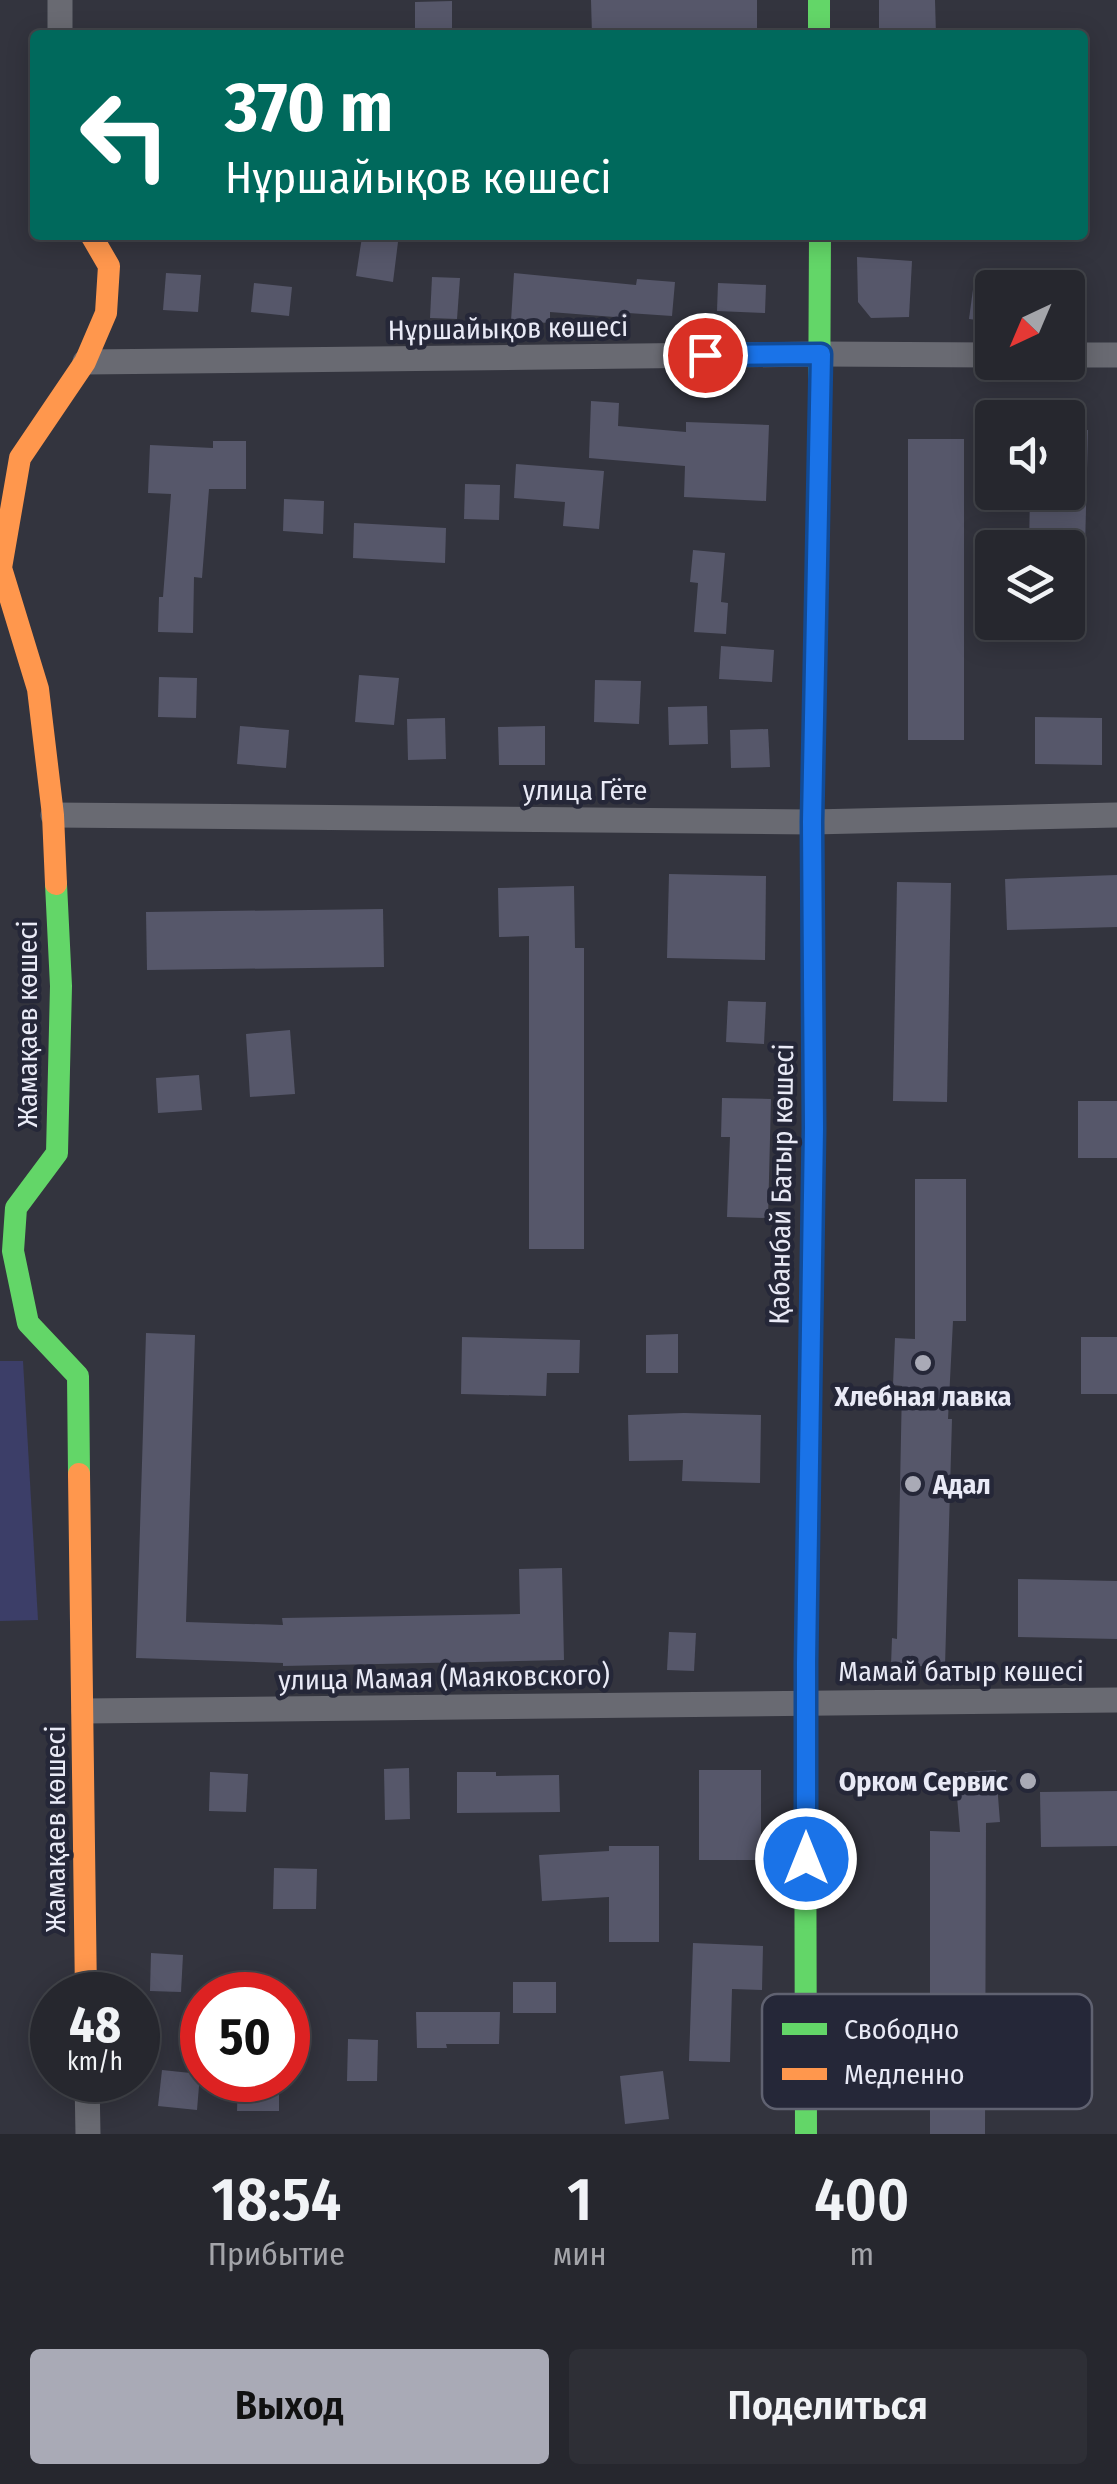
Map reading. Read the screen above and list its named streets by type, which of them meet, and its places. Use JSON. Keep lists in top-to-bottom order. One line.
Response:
{"streets":{"main road":["Жамақаев көшесі","Қабанбай Батыр көшесі"],"street":["Нұршайықов көшесі","улица Гёте","Мамай батыр көшесі","улица Мамая (Маяковского)"]},"crossings":[["Нұршайықов көшесі","Жамақаев көшесі"],["Нұршайықов көшесі","Қабанбай Батыр көшесі"],["улица Гёте","Жамақаев көшесі"],["улица Гёте","Қабанбай Батыр көшесі"],["Жамақаев көшесі","улица Мамая (Маяковского)"],["Қабанбай Батыр көшесі","Мамай батыр көшесі"],["Қабанбай Батыр көшесі","улица Мамая (Маяковского)"],["Мамай батыр көшесі","улица Мамая (Маяковского)"]],"places":["Хлебная лавка","Адал","Орком Сервис"],"legend":["Свободно","Медленно"],"north":"bottom left","page":{"turn":["370 m","Нұршайықов көшесі"],"speed":"48 km/h","limit":"50","eta":["18:54","Прибытие","1","мин","400","m"],"buttons":["Выход","Поделиться"]}}
